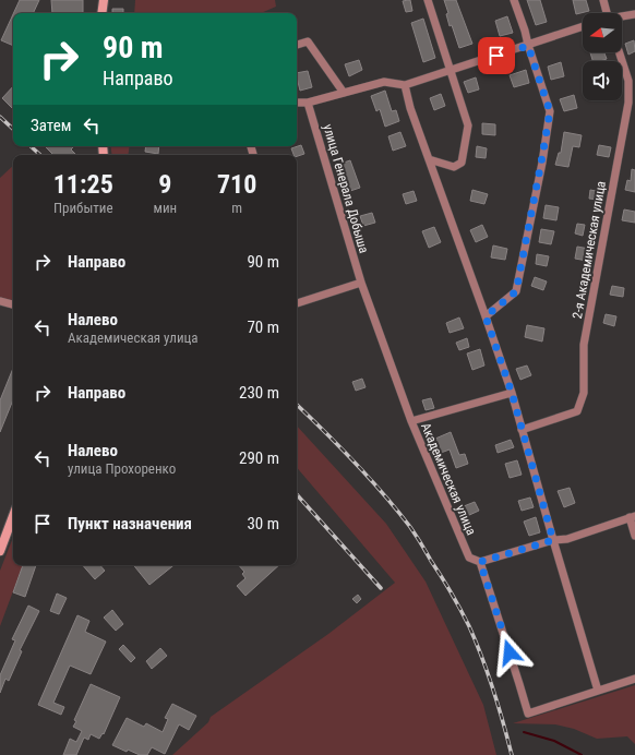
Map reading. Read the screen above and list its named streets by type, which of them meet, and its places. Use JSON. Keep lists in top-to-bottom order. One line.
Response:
{"streets":{"street":["улица Генерала Добыша","2-я Академическая улица","Академическая улица"]},"crossings":[["улица Генерала Добыша","Академическая улица"]],"north":"left","page":{"turn":["90 m","Направо"],"then":"Затем","eta":["11:25","Прибытие","9","мин","710","m"],"list":[{"name":"Направо","value":"90 m"},{"name":"Налево","note":"Академическая улица","value":"70 m"},{"name":"Направо","value":"230 m"},{"name":"Налево","note":"улица Прохоренко","value":"290 m"},{"name":"Пункт назначения","value":"30 m"}]}}
